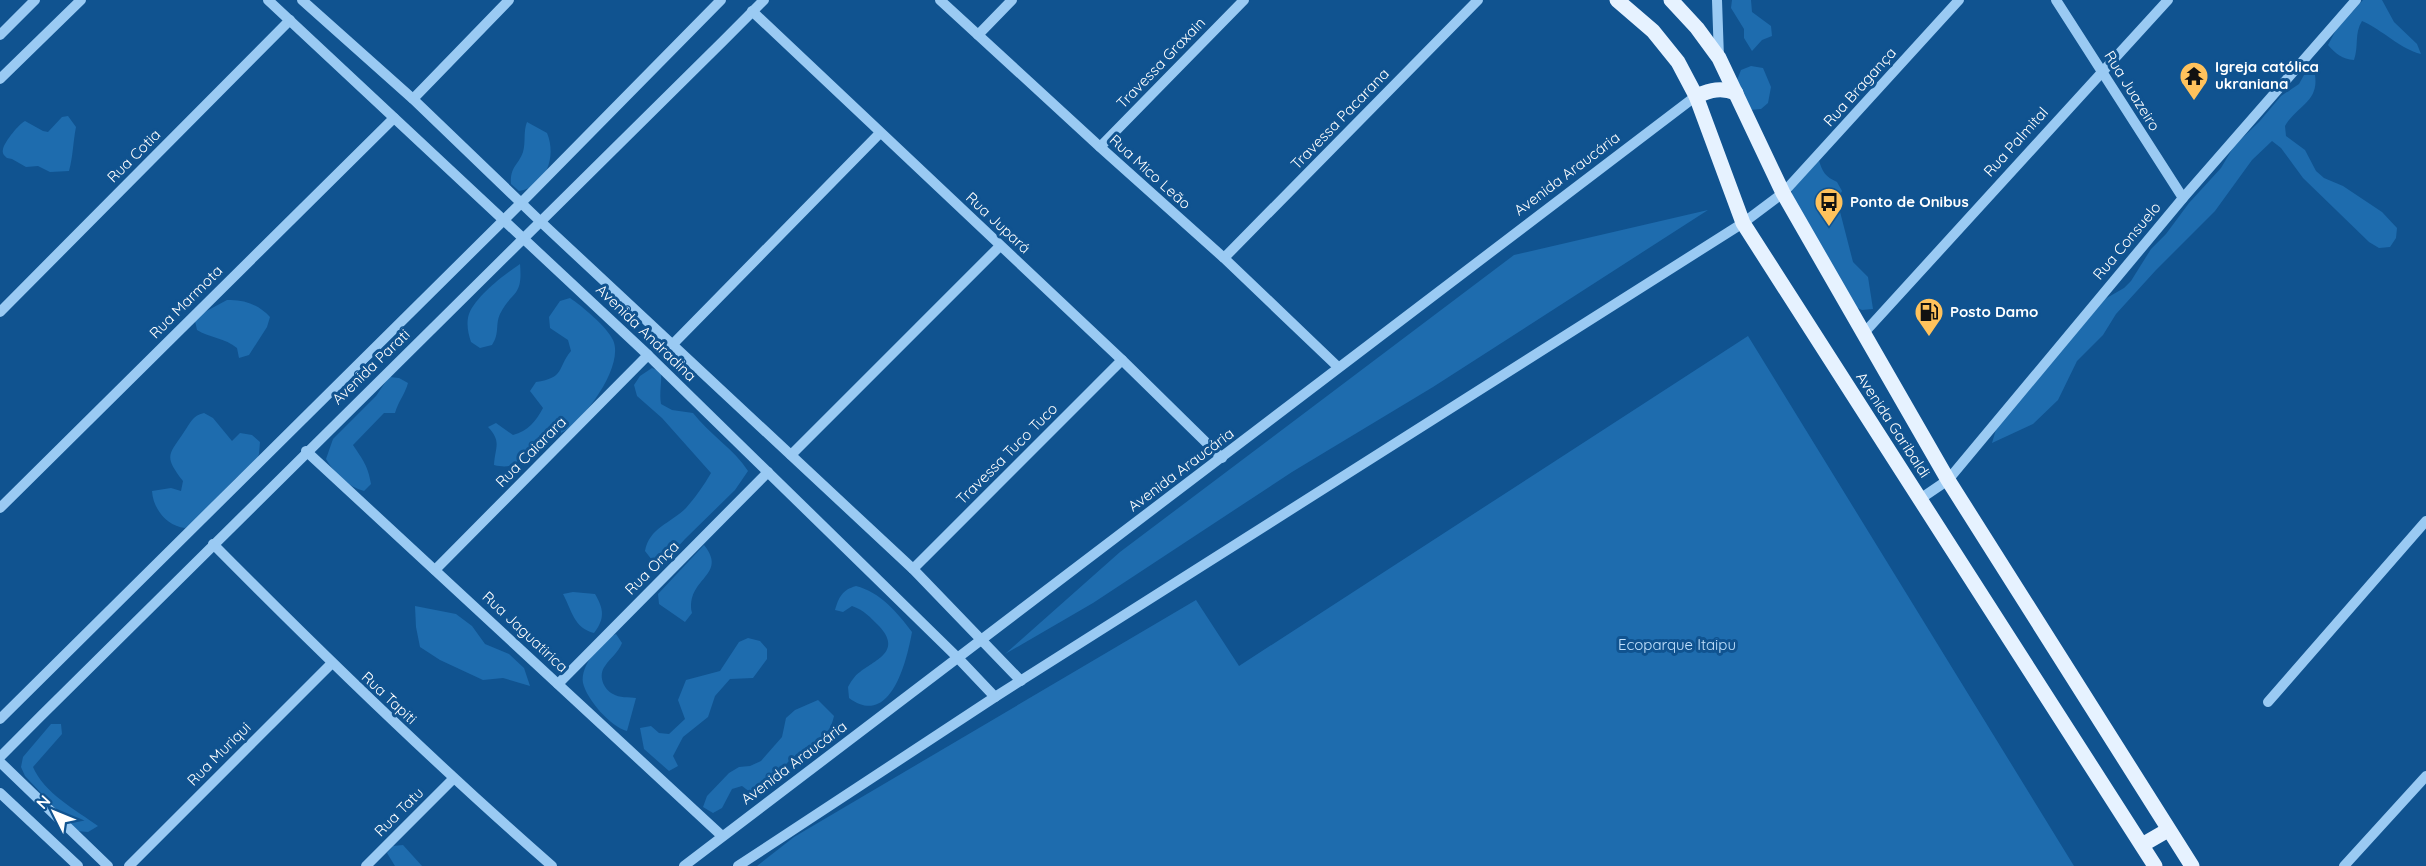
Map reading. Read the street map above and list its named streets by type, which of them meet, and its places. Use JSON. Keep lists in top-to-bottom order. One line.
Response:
{"streets":{"main road":["Avenida Garibaldi"],"street":["Travessa Graxain","Rua Bragança","Rua Juazeiro","Travessa Pacarana","Rua Palmital","Rua Cotia","Rua Mico Leão","Avenida Araucária","Rua Jupará","Rua Consuelo","Rua Marmota","Avenida Andradina","Avenida Parati","Rua Caiarara","Travessa Tuco Tuco","Rua Onça","Rua Jaguatirica","Rua Tapiti","Rua Muriqui","Rua Tatu"]},"crossings":[["Travessa Graxain","Rua Mico Leão"],["Rua Bragança","Avenida Garibaldi"],["Rua Juazeiro","Rua Palmital"],["Rua Juazeiro","Rua Consuelo"],["Travessa Pacarana","Rua Mico Leão"],["Rua Palmital","Avenida Garibaldi"],["Rua Cotia","Avenida Andradina"],["Rua Mico Leão","Avenida Araucária"],["Avenida Araucária","Rua Jupará"],["Avenida Araucária","Avenida Andradina"],["Avenida Araucária","Avenida Garibaldi"],["Avenida Araucária","Rua Jaguatirica"],["Rua Jupará","Avenida Parati"],["Rua Jupará","Travessa Tuco Tuco"],["Rua Consuelo","Avenida Garibaldi"],["Rua Marmota","Avenida Andradina"],["Avenida Andradina","Avenida Parati"],["Avenida Andradina","Rua Caiarara"],["Avenida Andradina","Travessa Tuco Tuco"],["Avenida Andradina","Rua Onça"],["Avenida Parati","Rua Jaguatirica"],["Avenida Parati","Rua Tapiti"],["Rua Caiarara","Rua Jaguatirica"],["Rua Onça","Rua Jaguatirica"],["Rua Tapiti","Rua Muriqui"],["Rua Tapiti","Rua Tatu"]],"parks":["Ecoparque Itaipu"],"places":{"temple":["Igreja católica ukraniana"],"bus stop":["Ponto de Onibus"],"fuel station":["Posto Damo"]},"north":"top left"}
